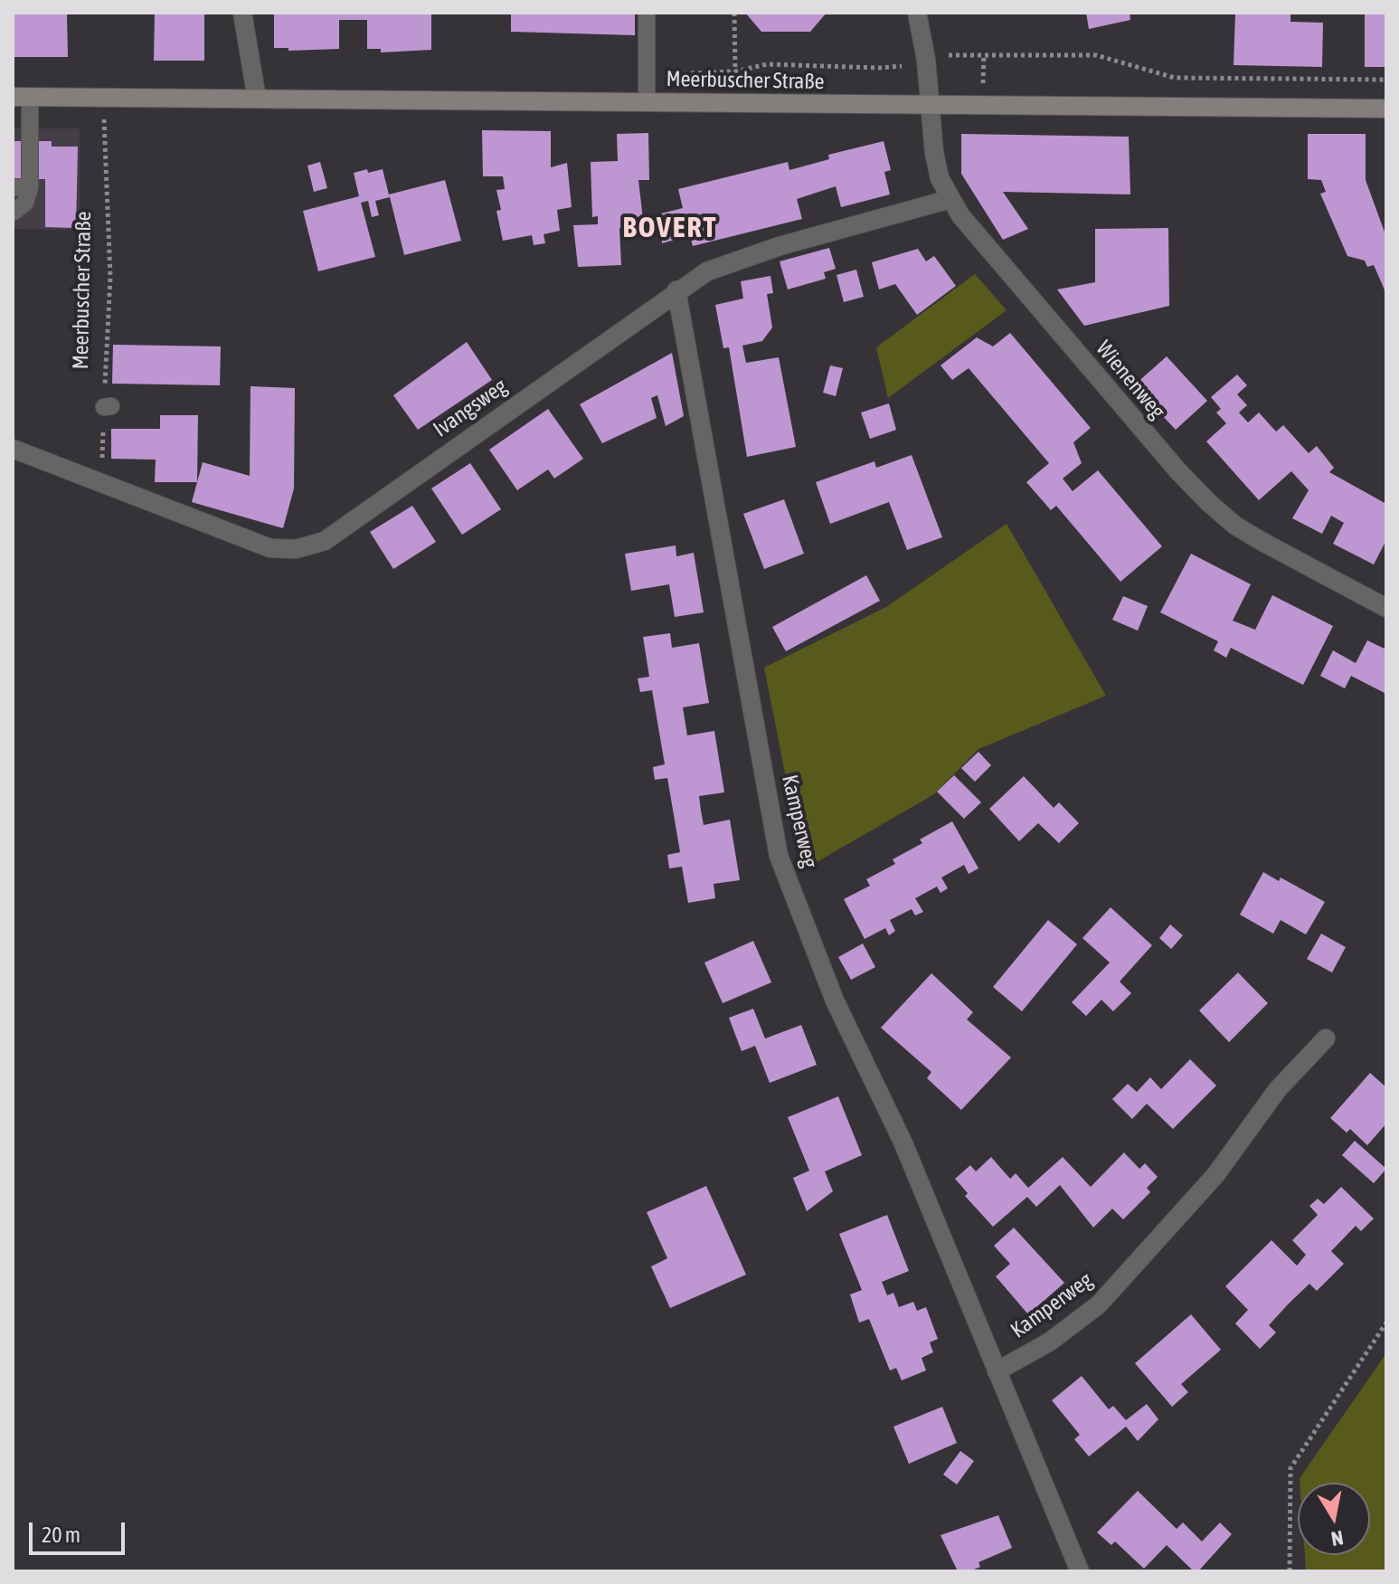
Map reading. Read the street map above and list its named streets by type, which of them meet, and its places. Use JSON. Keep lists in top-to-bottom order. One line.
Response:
{"streets":{"main road":["Meerbuscher Straße"],"street":["Wienenweg","Ivangsweg","Kamperweg"]},"crossings":[["Meerbuscher Straße","Wienenweg"],["Meerbuscher Straße","Ivangsweg"],["Wienenweg","Ivangsweg"],["Ivangsweg","Kamperweg"]],"districts":["BOVERT"],"scale_bar":"20 m","north":"bottom"}
